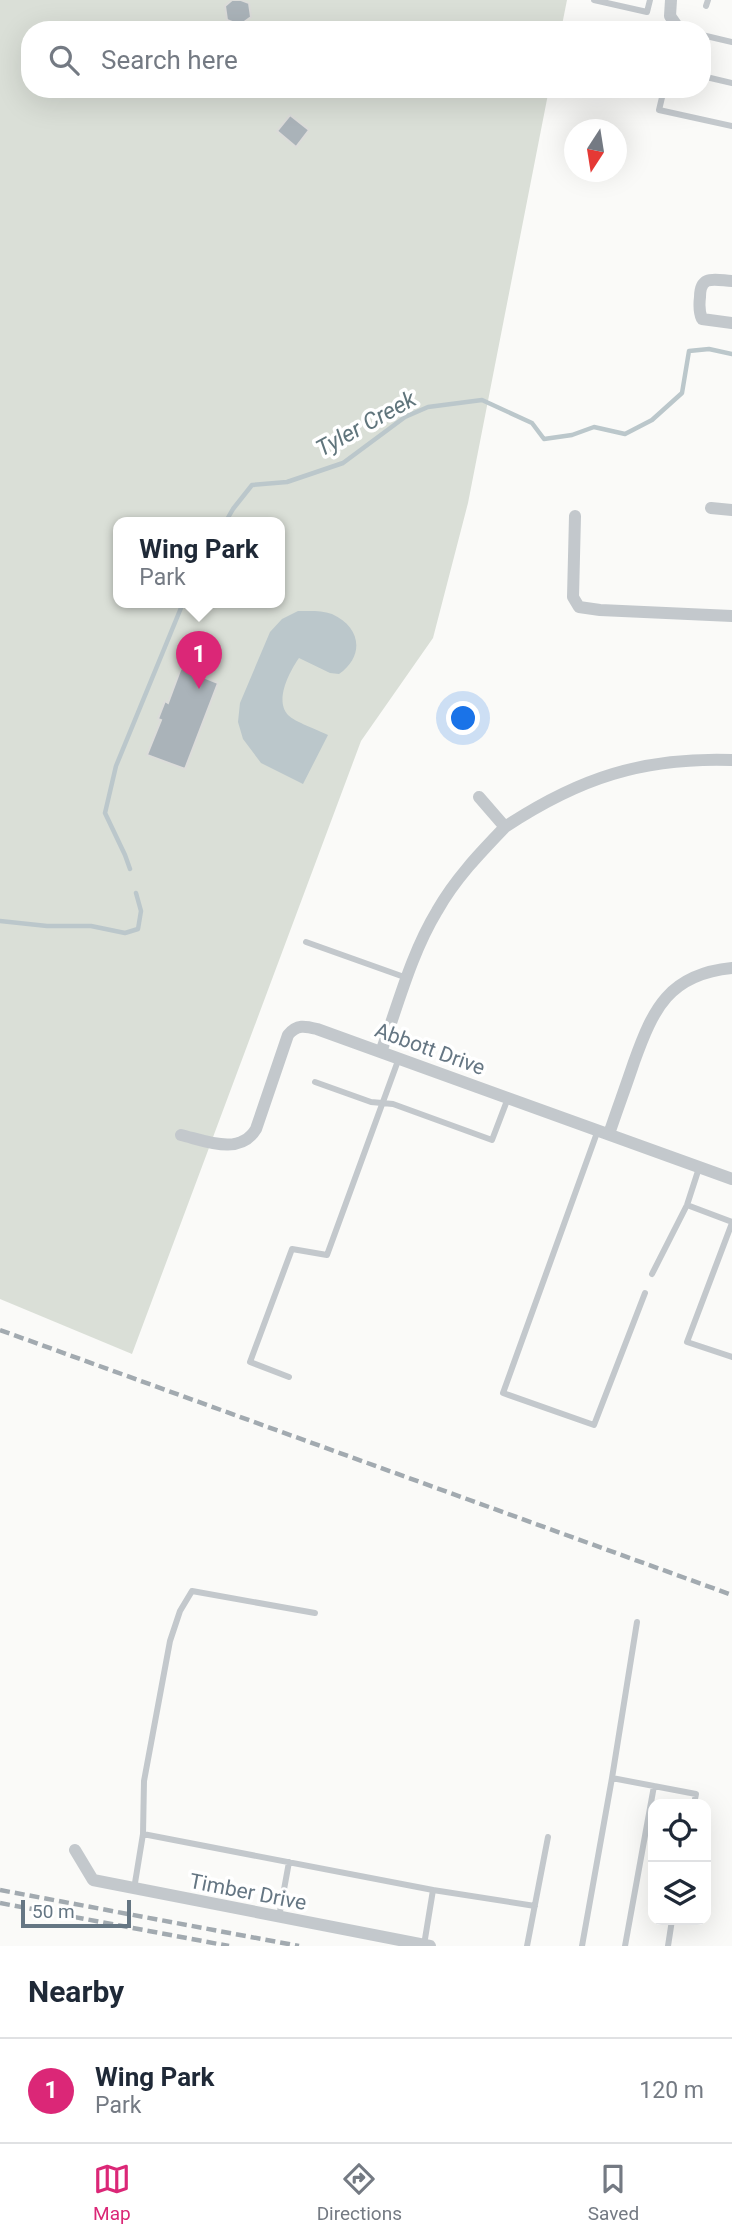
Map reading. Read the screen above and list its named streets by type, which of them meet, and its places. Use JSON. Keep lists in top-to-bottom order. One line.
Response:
{"streets":{"street":["Abbott Drive","Timber Drive"]},"water":["Tyler Creek"],"scale_bar":"50 m","north":"bottom","page":{"search":"Search here","popup":["Wing Park","Park"],"pins":"1","scale":"50 m","heading":"Nearby","list":[{"mark":"1","name":"Wing Park","note":"Park","value":"120 m"}],"nav":["Map","Directions","Saved"]}}
